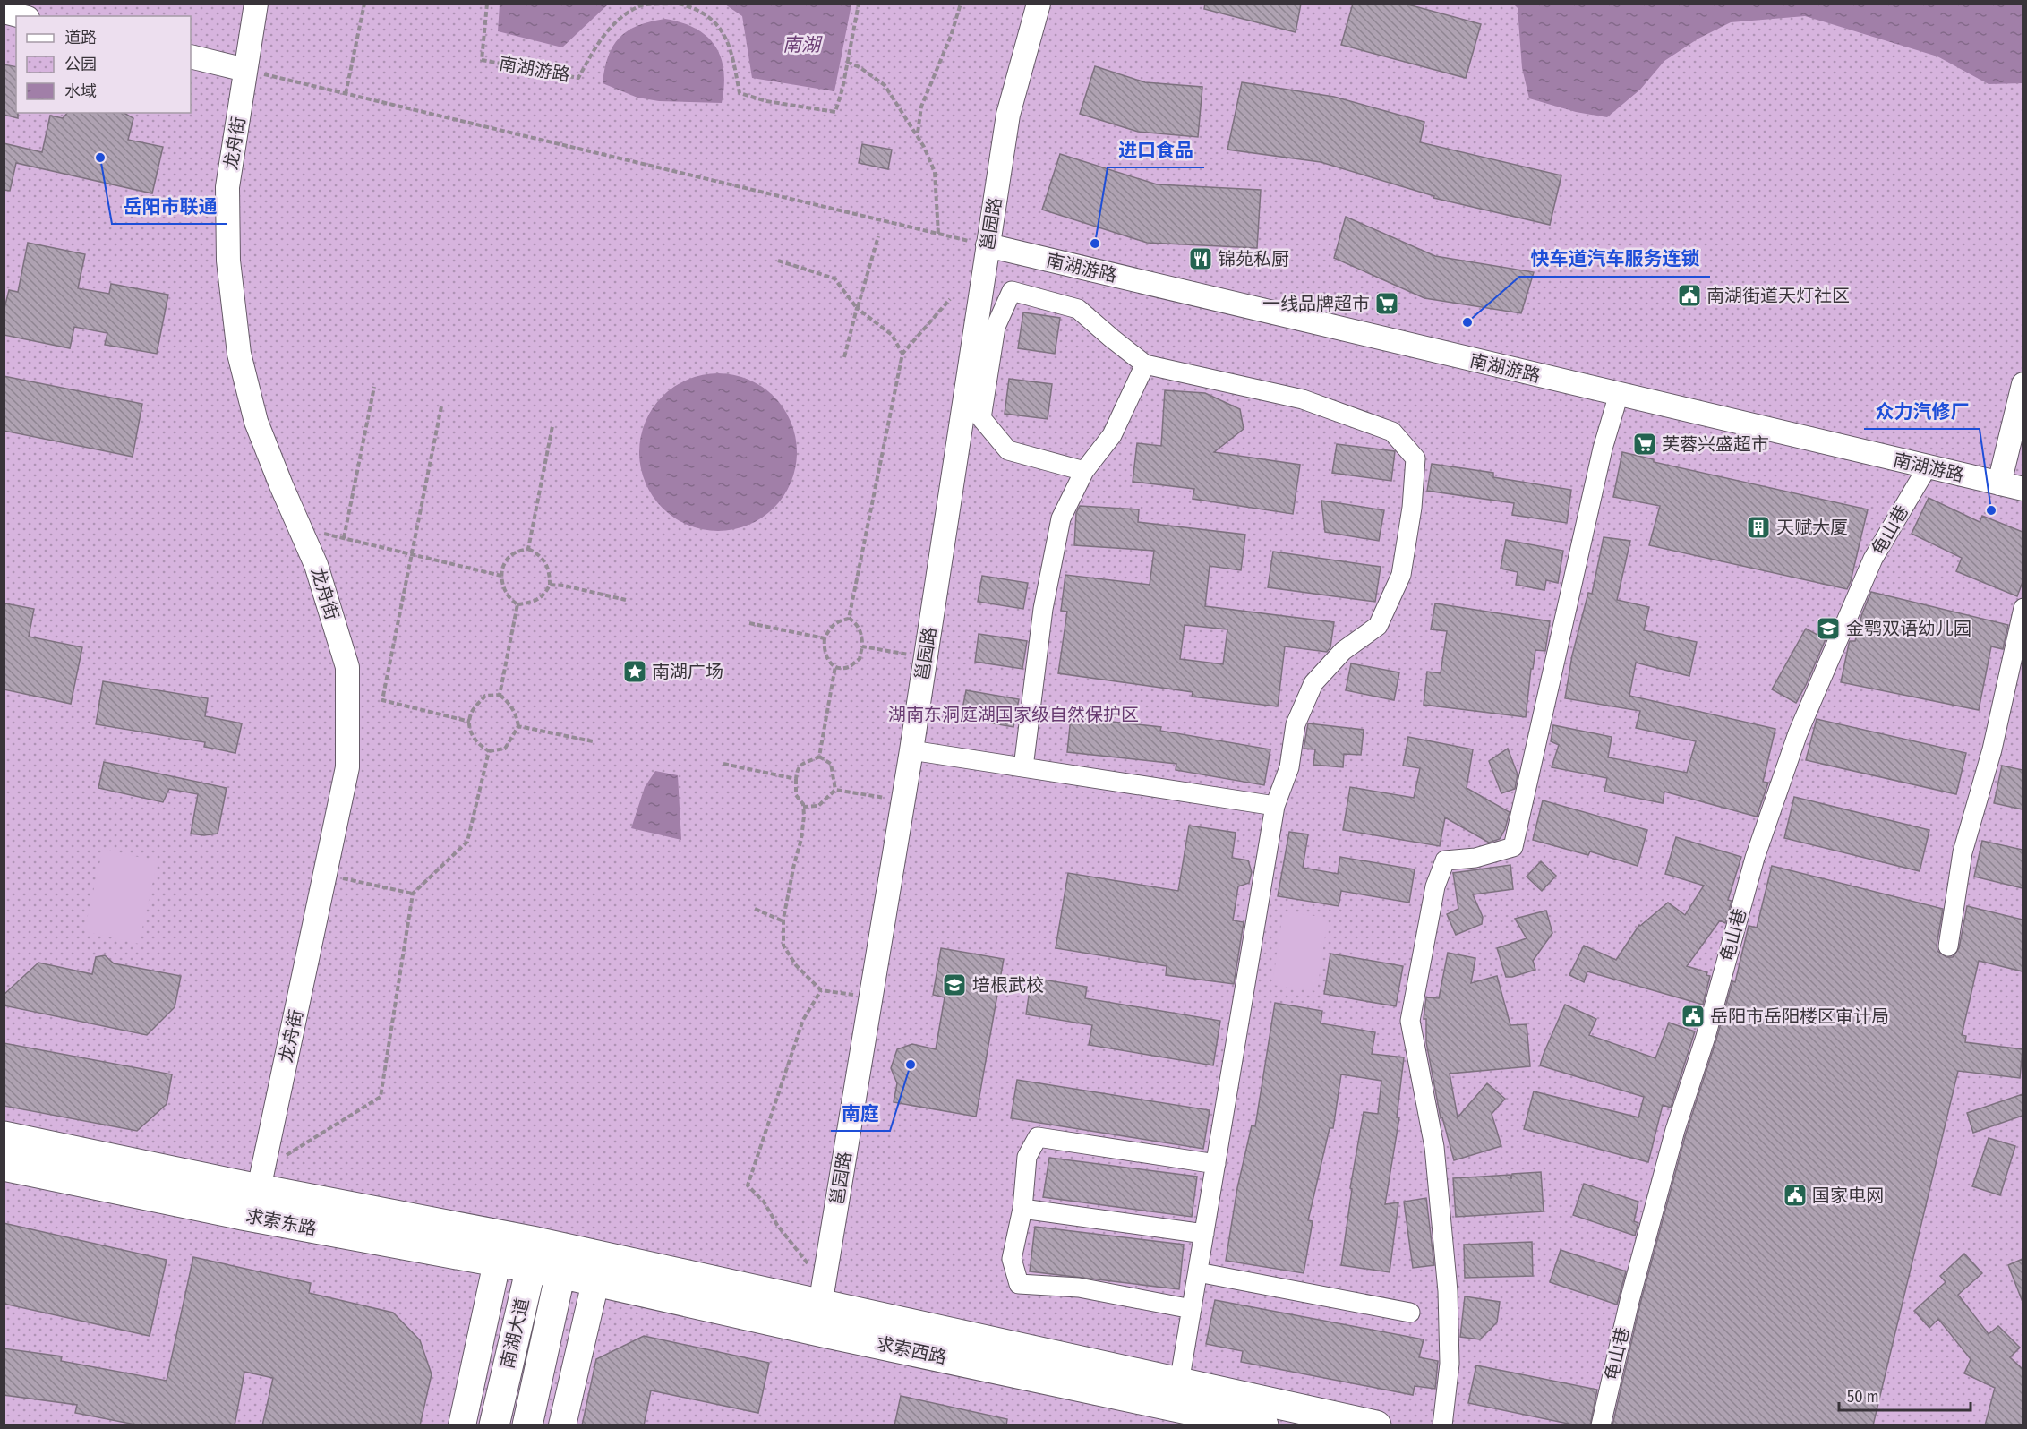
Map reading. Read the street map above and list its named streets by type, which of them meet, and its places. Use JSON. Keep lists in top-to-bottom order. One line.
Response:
{"streets":{"main road":["求索东路","南湖大道","求索西路"],"street":["南湖游路","龙舟街","邕园路","龟山巷"]},"crossings":[["南湖游路","邕园路"],["南湖游路","龟山巷"],["龙舟街","求索东路"],["邕园路","求索西路"],["求索东路","南湖大道"],["求索东路","求索西路"],["南湖大道","求索西路"]],"water":["南湖"],"parks":["湖南东洞庭湖国家级自然保护区"],"places":{"other":["岳阳市联通","进口食品","快车道汽车服务连锁","众力汽修厂","南庭"],"restaurant":["锦苑私厨"],"public building":["南湖街道天灯社区","岳阳市岳阳楼区审计局","国家电网"],"supermarket":["一线品牌超市","芙蓉兴盛超市"],"building":["天赋大厦"],"school or university":["金鹗双语幼儿园","培根武校"],"place":["南湖广场"]},"legend":["道路","公园","水域"],"scale_bar":"50 m"}
